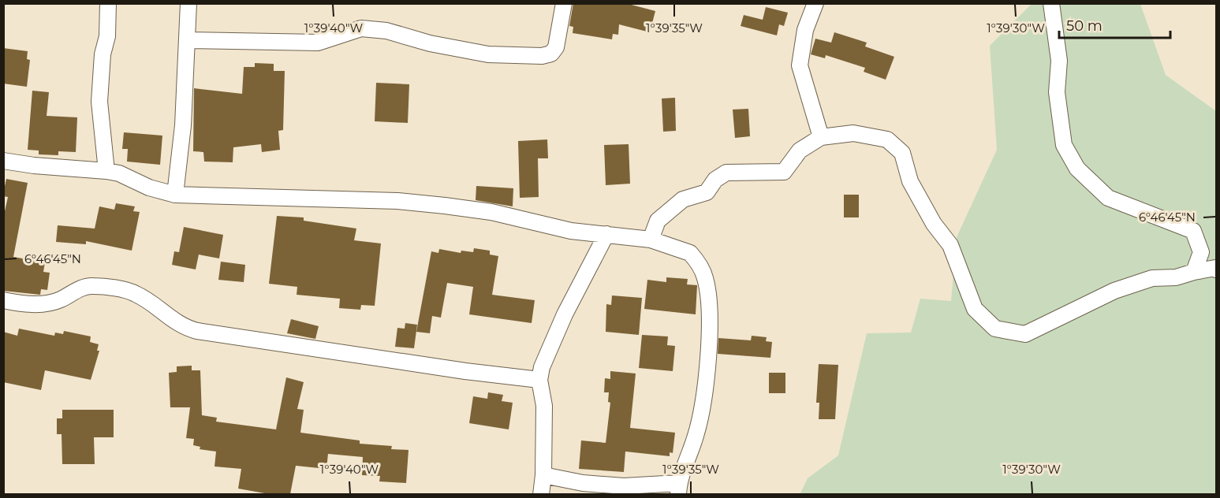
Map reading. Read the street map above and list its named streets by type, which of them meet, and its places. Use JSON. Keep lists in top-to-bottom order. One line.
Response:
{"scale_bar":"50 m","coordinates":["1°39'40\"W","1°39'35\"W","1°39'30\"W","6°46'45\"N"]}
